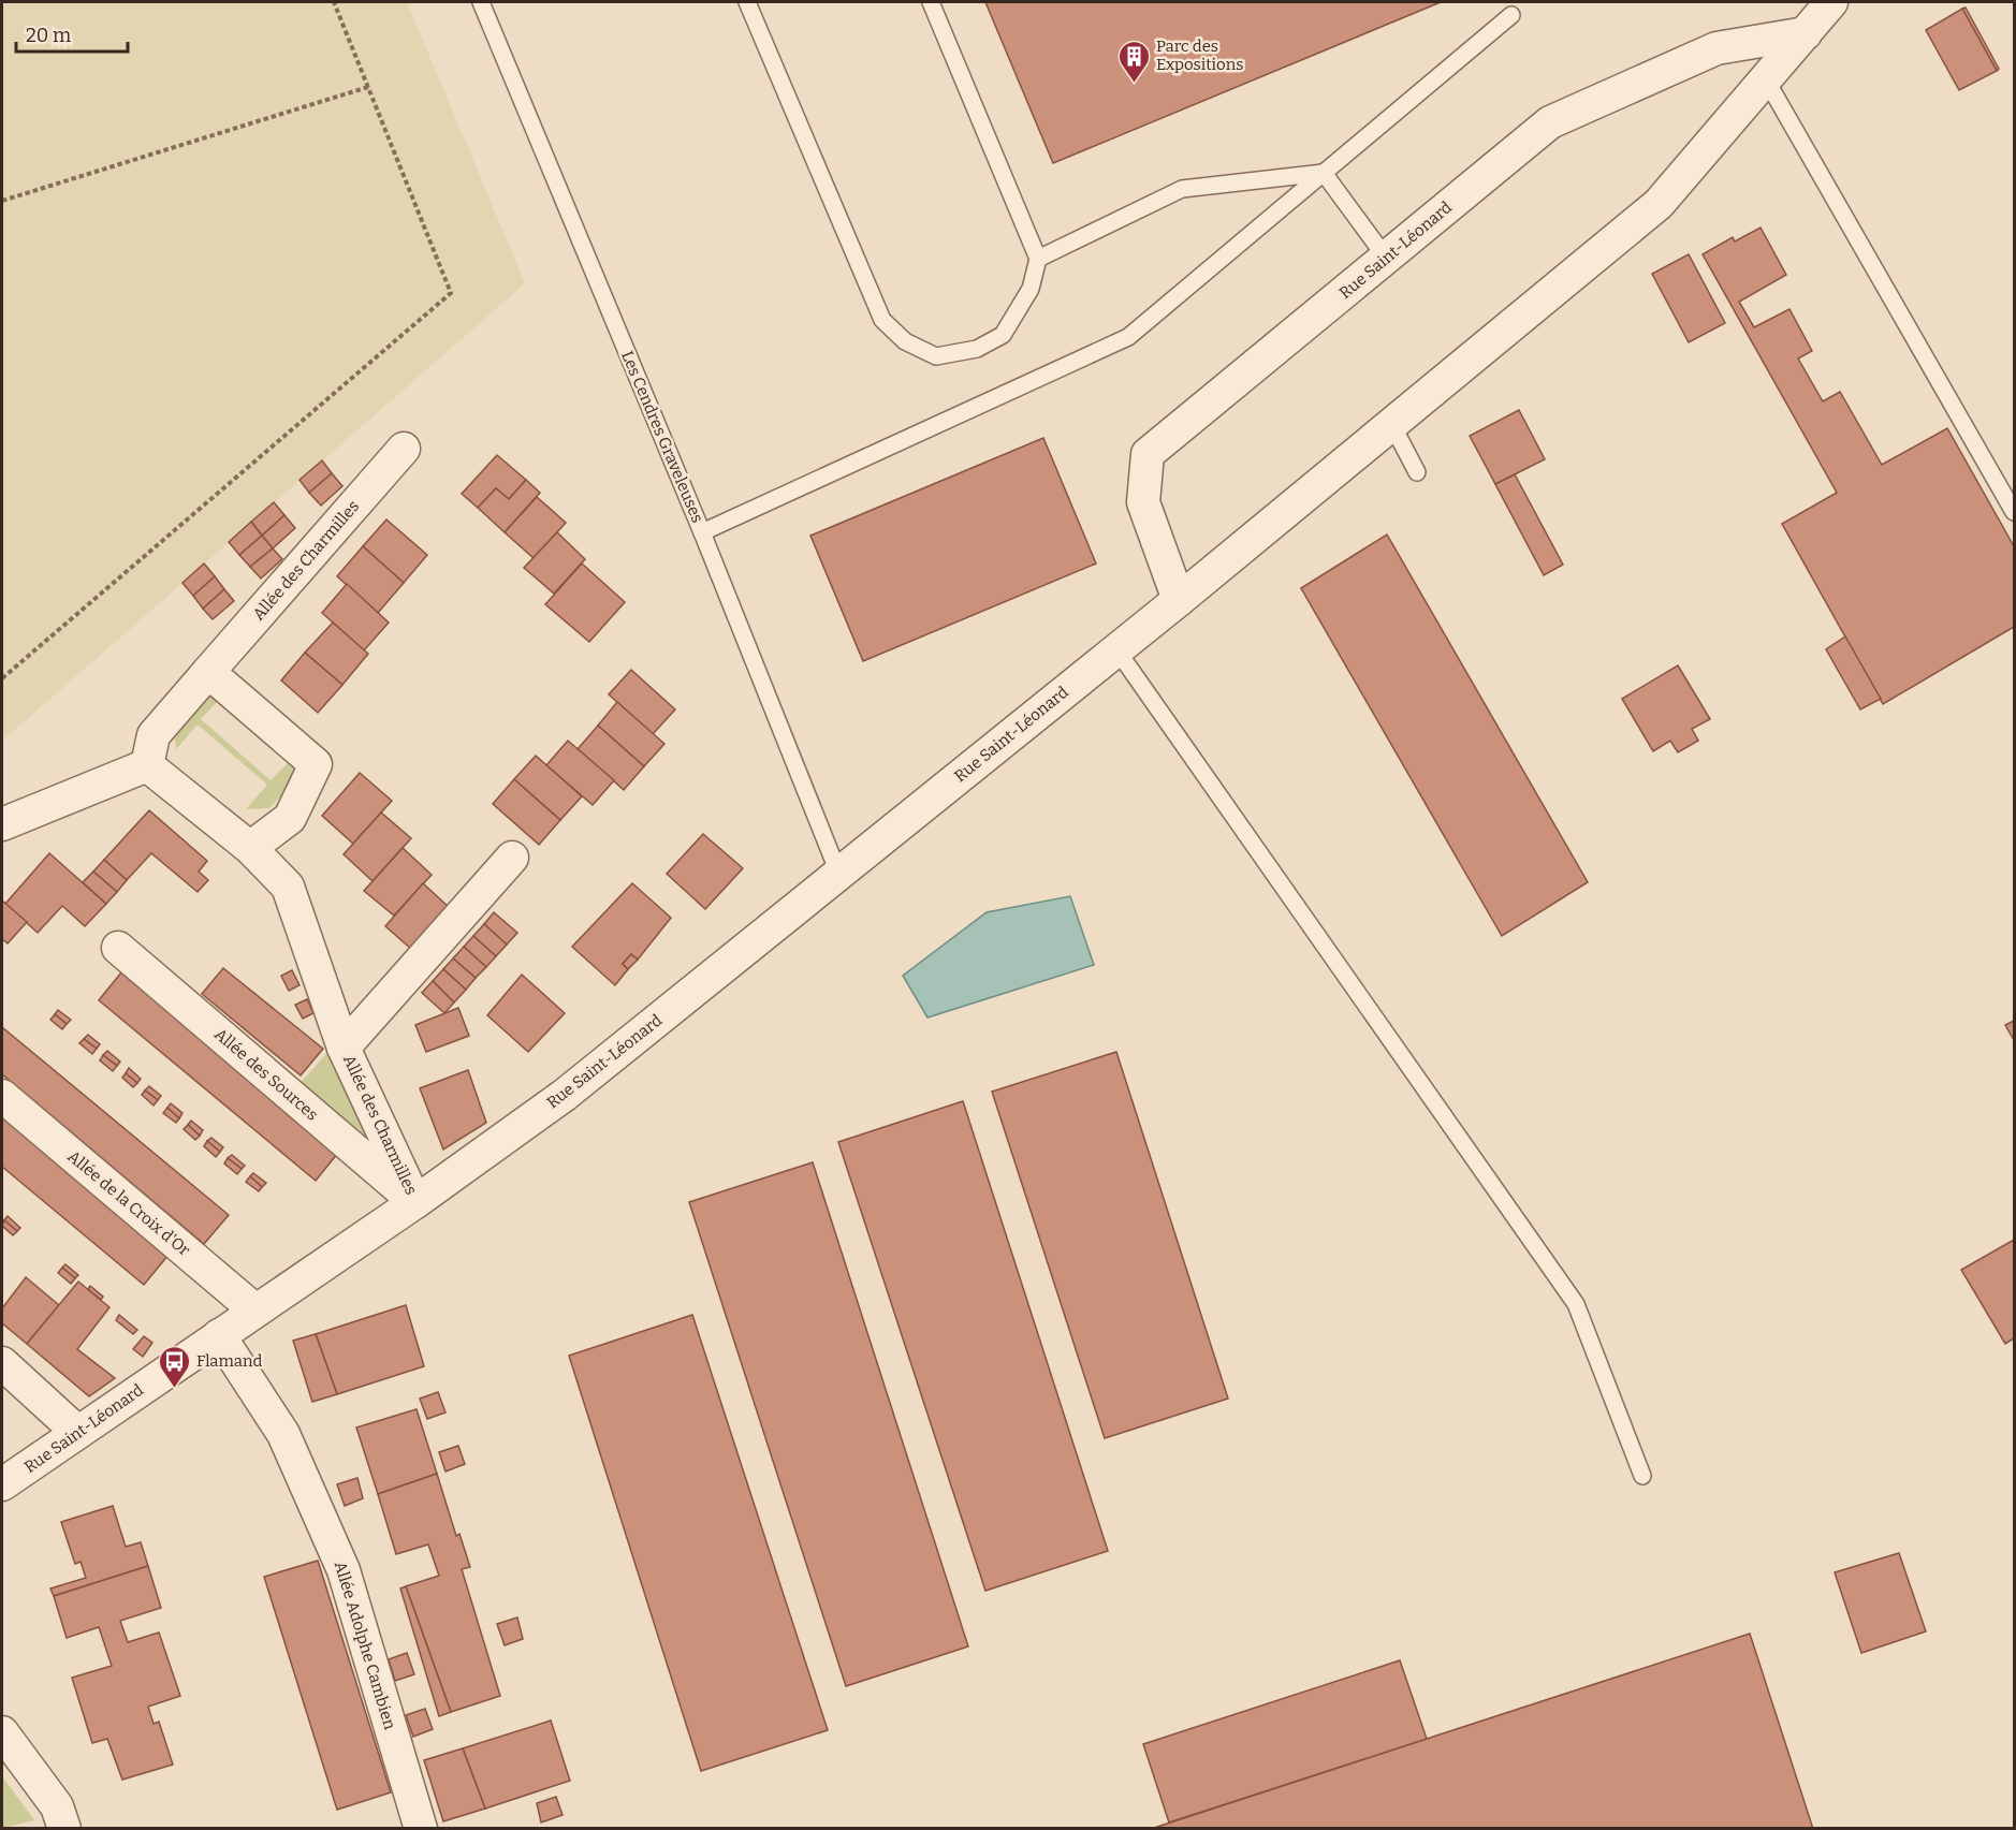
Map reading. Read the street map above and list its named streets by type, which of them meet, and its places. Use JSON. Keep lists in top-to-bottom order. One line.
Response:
{"streets":{"street":["Rue Saint-Léonard","Allée des Charmilles","Allée des Sources","Allée de la Croix d'Or","Allée Adolphe Cambien"],"lane":["Les Cendres Graveleuses"]},"crossings":[["Rue Saint-Léonard","Les Cendres Graveleuses"],["Rue Saint-Léonard","Allée des Charmilles"],["Rue Saint-Léonard","Allée des Sources"],["Rue Saint-Léonard","Allée de la Croix d'Or"],["Rue Saint-Léonard","Allée Adolphe Cambien"],["Allée des Charmilles","Allée des Sources"]],"places":{"building":["Parc des Expositions"],"bus stop":["Flamand"]},"scale_bar":"20 m"}
